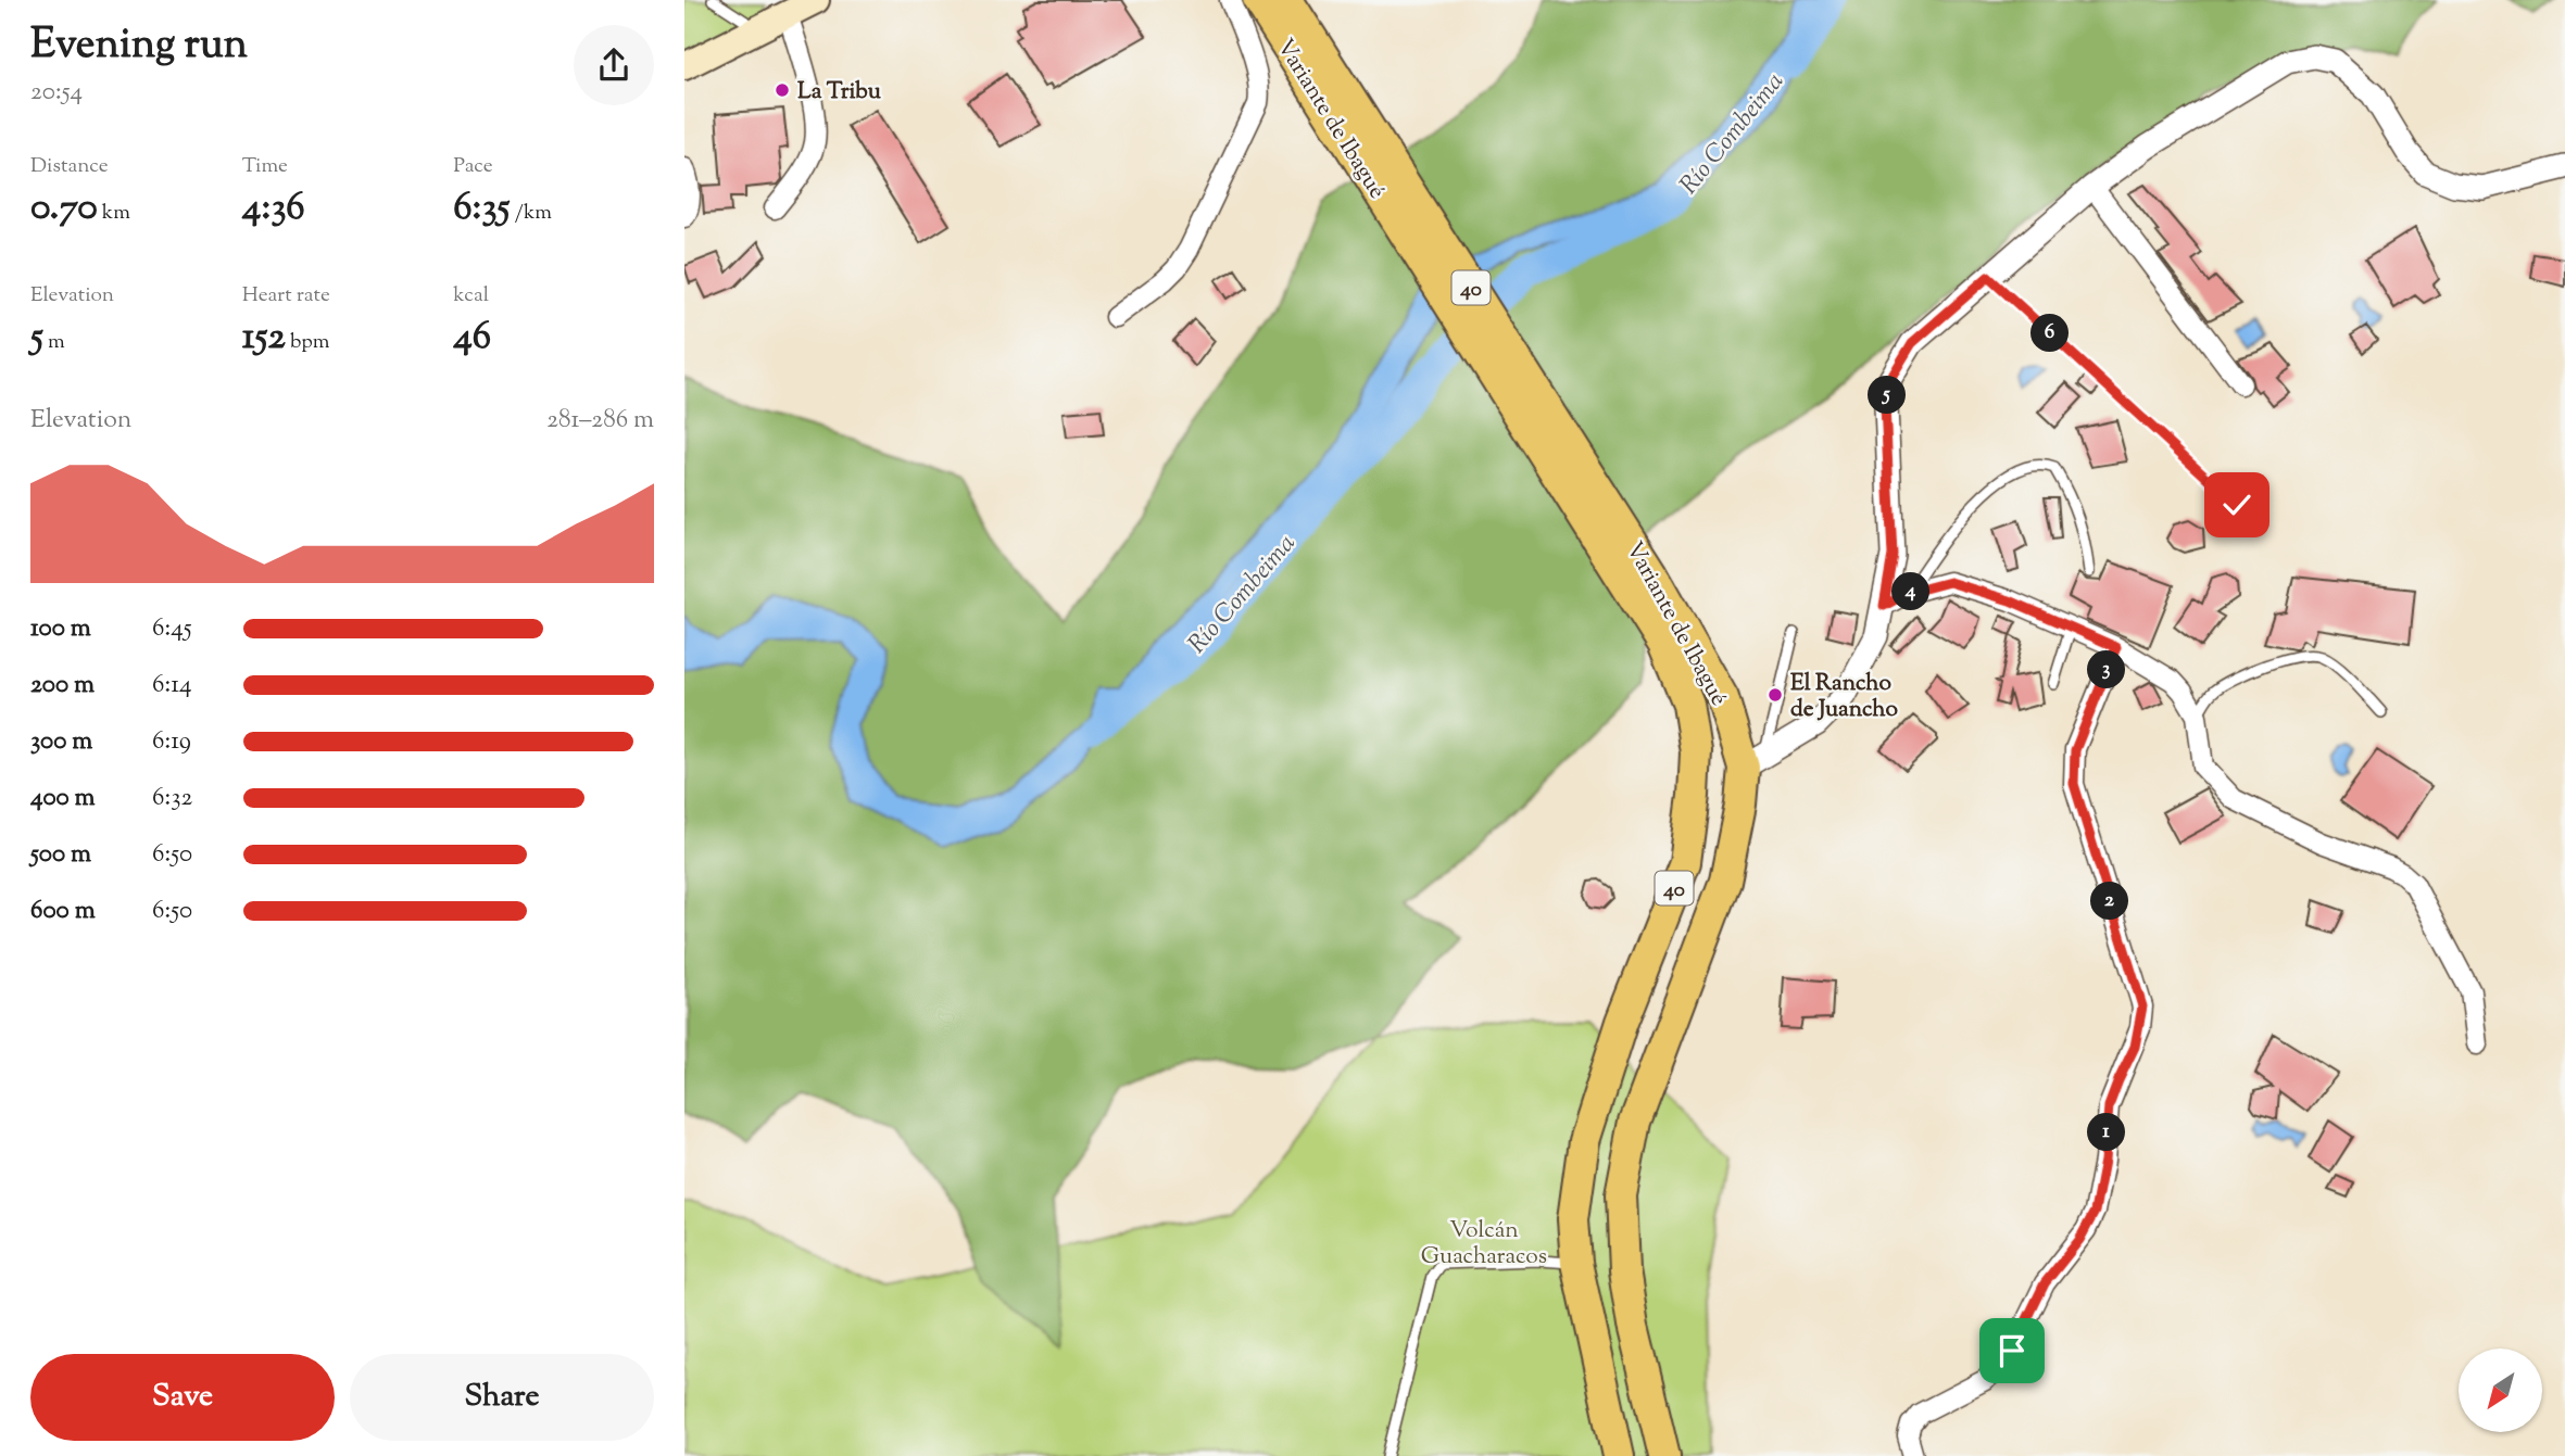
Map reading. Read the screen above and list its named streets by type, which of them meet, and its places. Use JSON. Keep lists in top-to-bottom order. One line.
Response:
{"streets":{"highway":["Variante de Ibagué","40"]},"water":["Río Combeima"],"parks":["Volcán Guacharacos"],"places":["La Tribu","El Rancho de Juancho"],"north":"bottom left","page":{"heading":["Evening run","20:54"],"stats":[["Distance","0.70 km"],["Time","4:36"],["Pace","6:35 /km"],["Elevation","5 m"],["Heart rate","152 bpm"],["kcal","46"]],"pins":["6","5","4","3","2","1"],"chart":["Elevation","281–286 m"],"list":[{"name":"100 m","note":"6:45"},{"name":"200 m","note":"6:14"},{"name":"300 m","note":"6:19"},{"name":"400 m","note":"6:32"},{"name":"500 m","note":"6:50"},{"name":"600 m","note":"6:50"}],"buttons":["Save","Share"]}}
